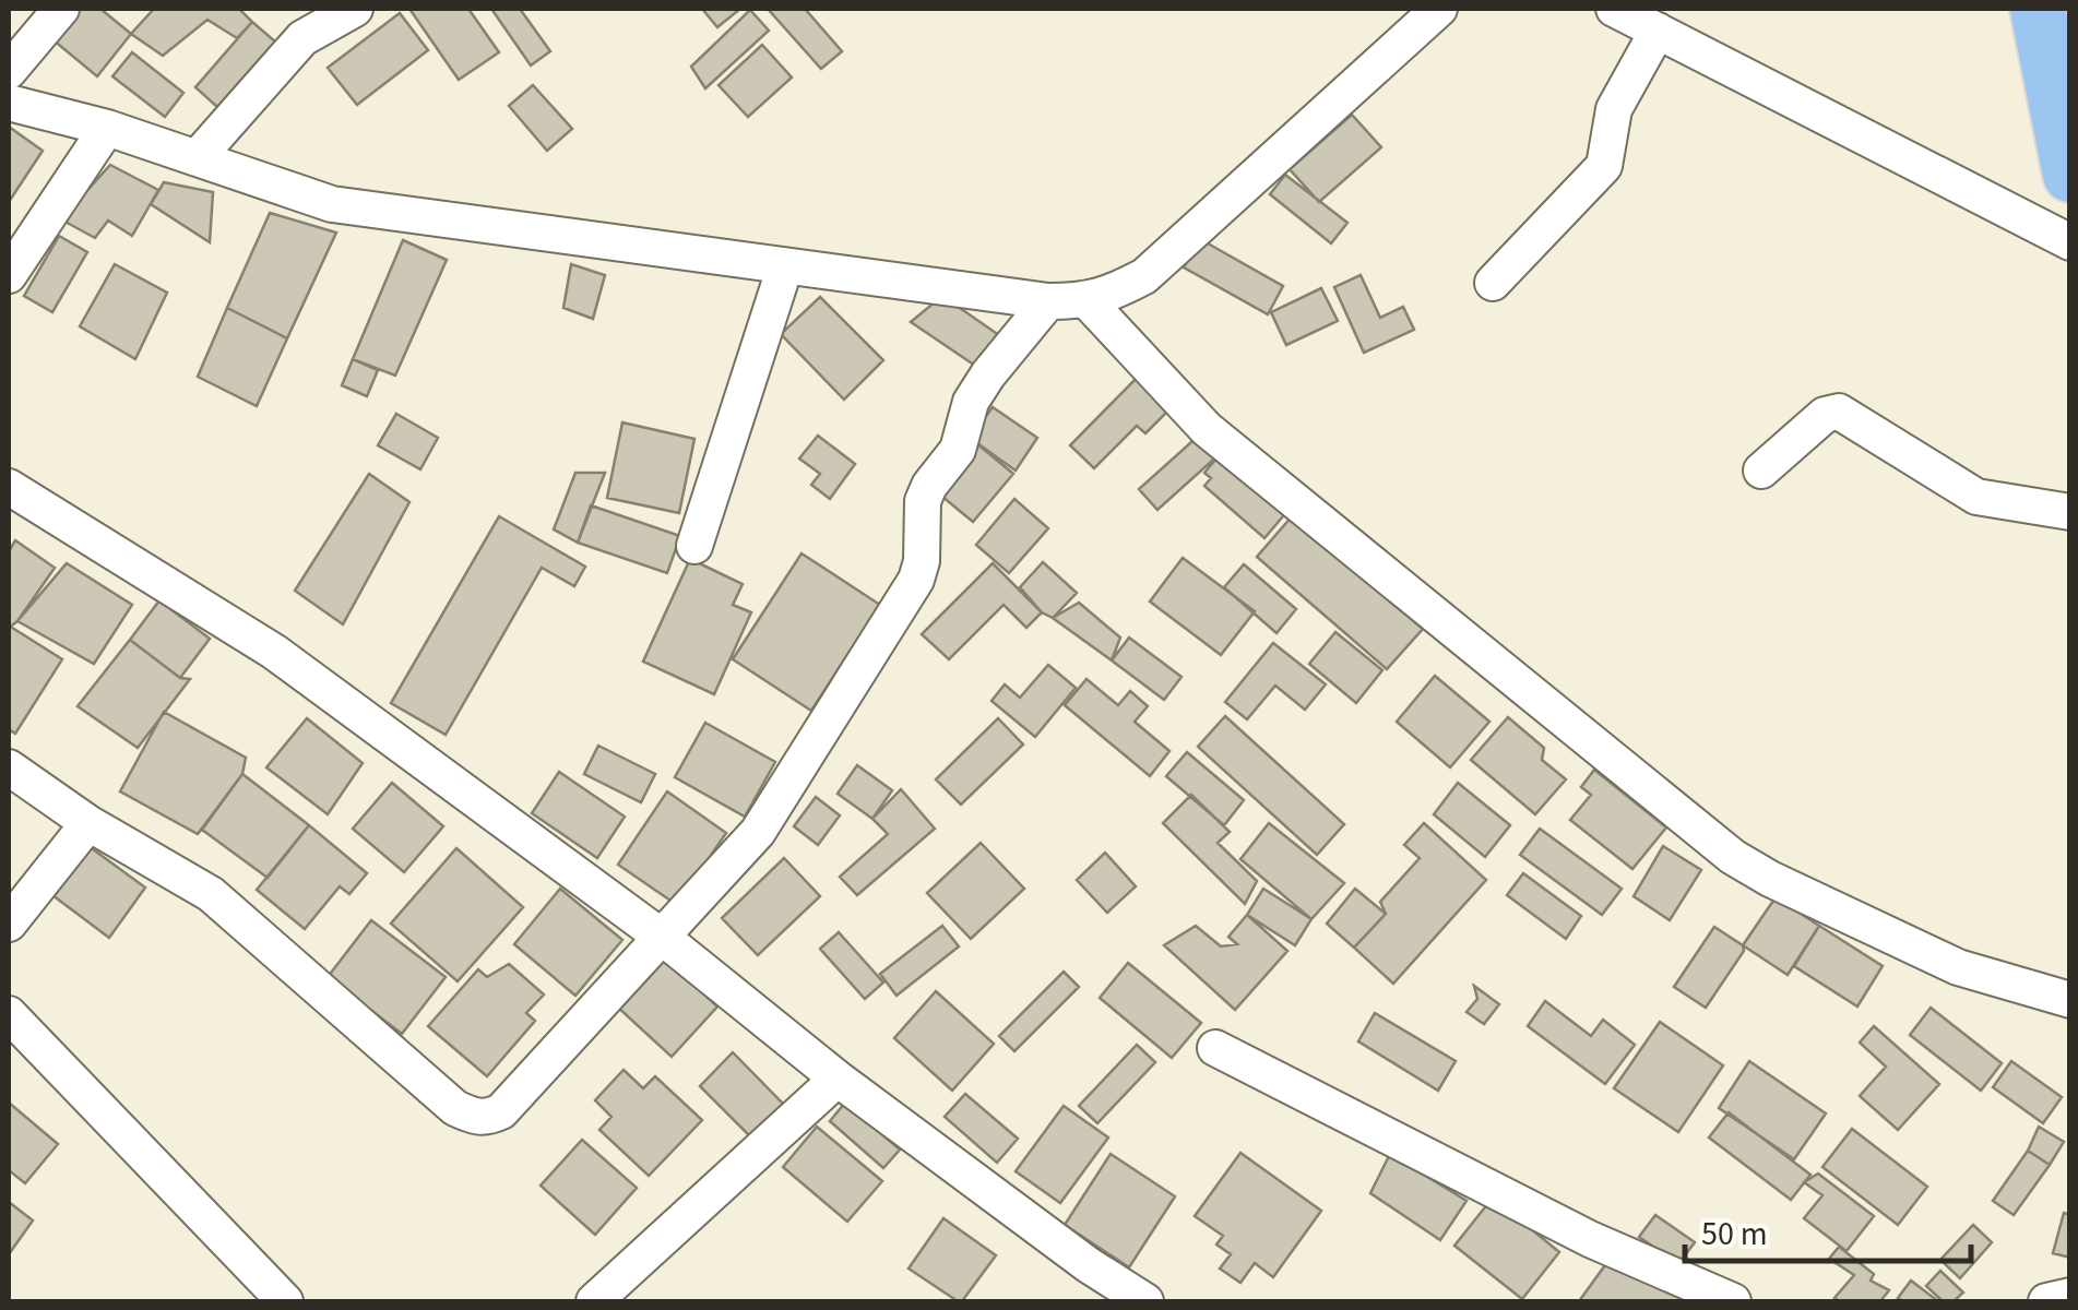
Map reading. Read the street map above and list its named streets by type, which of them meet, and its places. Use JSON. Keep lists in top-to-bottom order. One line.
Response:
{"scale_bar":"50 m"}
